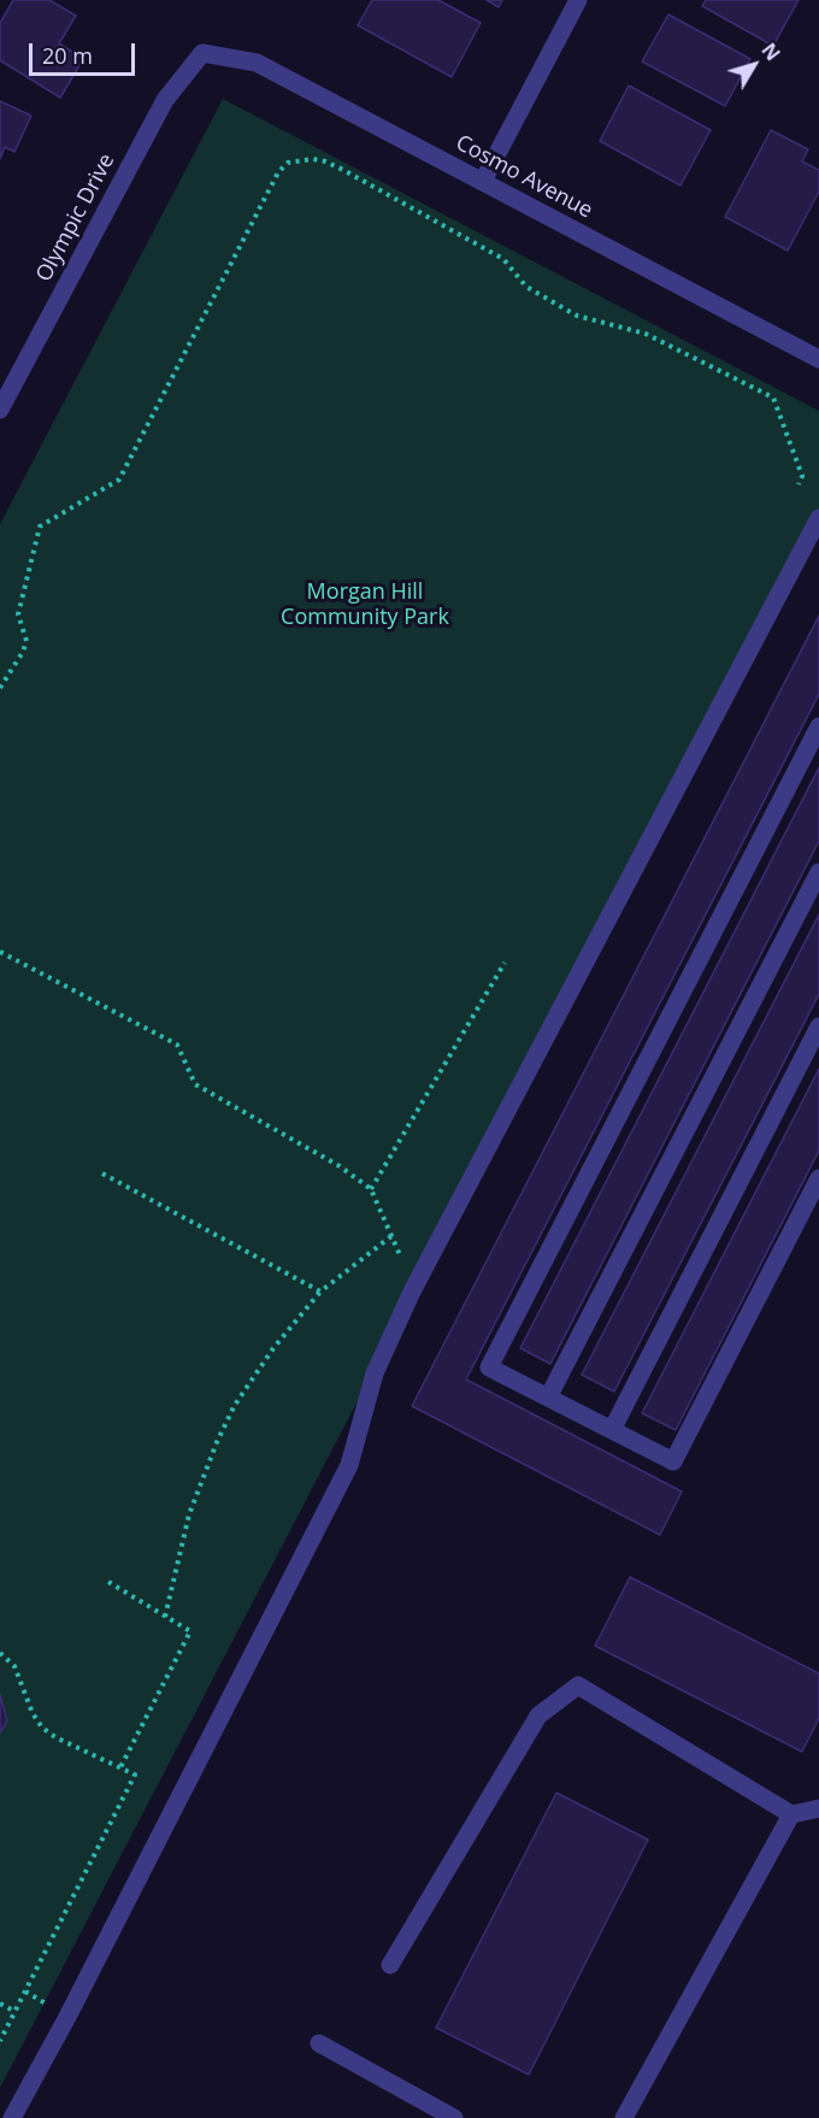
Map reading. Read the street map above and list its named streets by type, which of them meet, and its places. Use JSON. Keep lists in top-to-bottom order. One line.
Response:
{"streets":{"street":["Cosmo Avenue","Olympic Drive"]},"crossings":[["Cosmo Avenue","Olympic Drive"]],"parks":["Morgan Hill Community Park"],"scale_bar":"20 m","north":"top right"}
